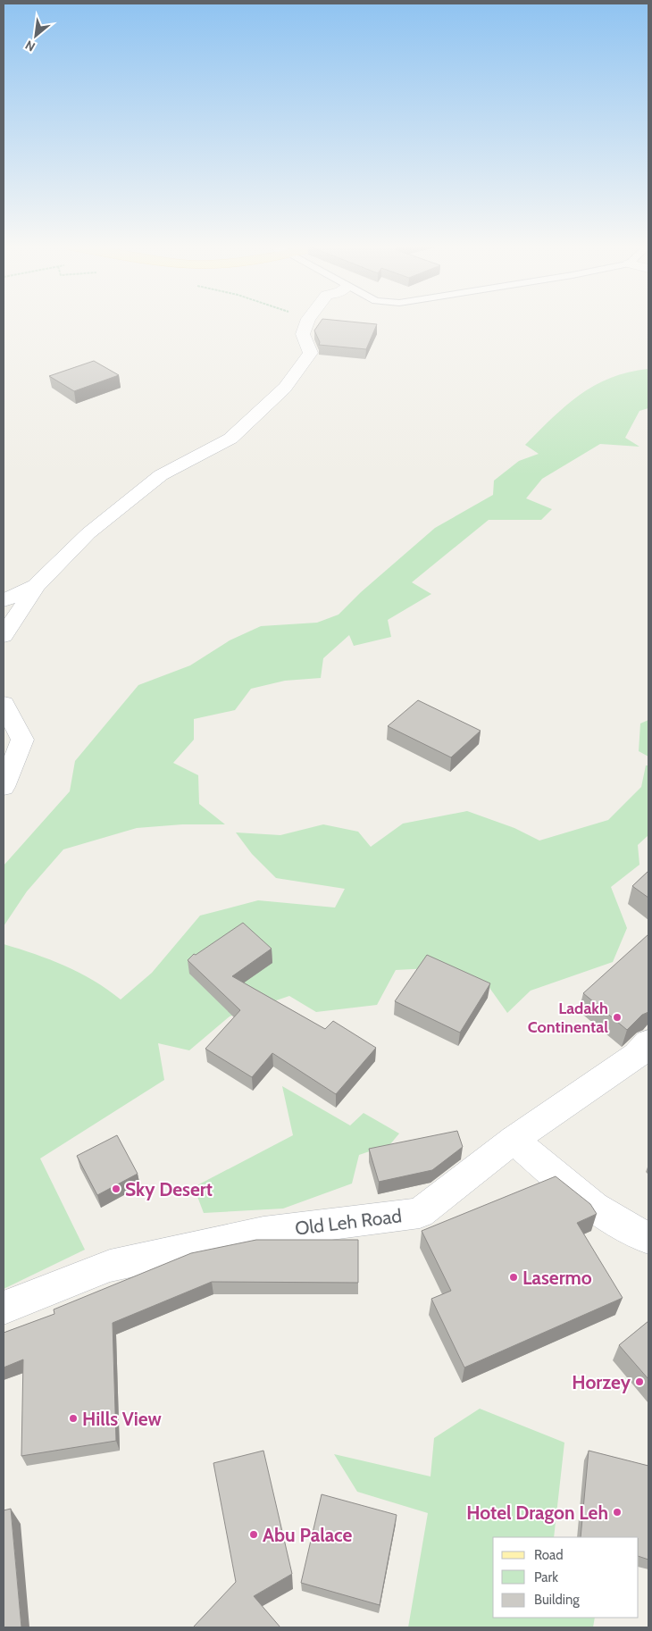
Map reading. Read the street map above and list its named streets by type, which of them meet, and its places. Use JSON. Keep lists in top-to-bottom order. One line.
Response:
{"streets":{"street":["Old Leh Road"]},"places":["Ladakh Continental","Sky Desert","Lasermo","Horzey","Hills View","Hotel Dragon Leh","Abu Palace"],"legend":["Road","Park","Building"],"north":"bottom left"}
